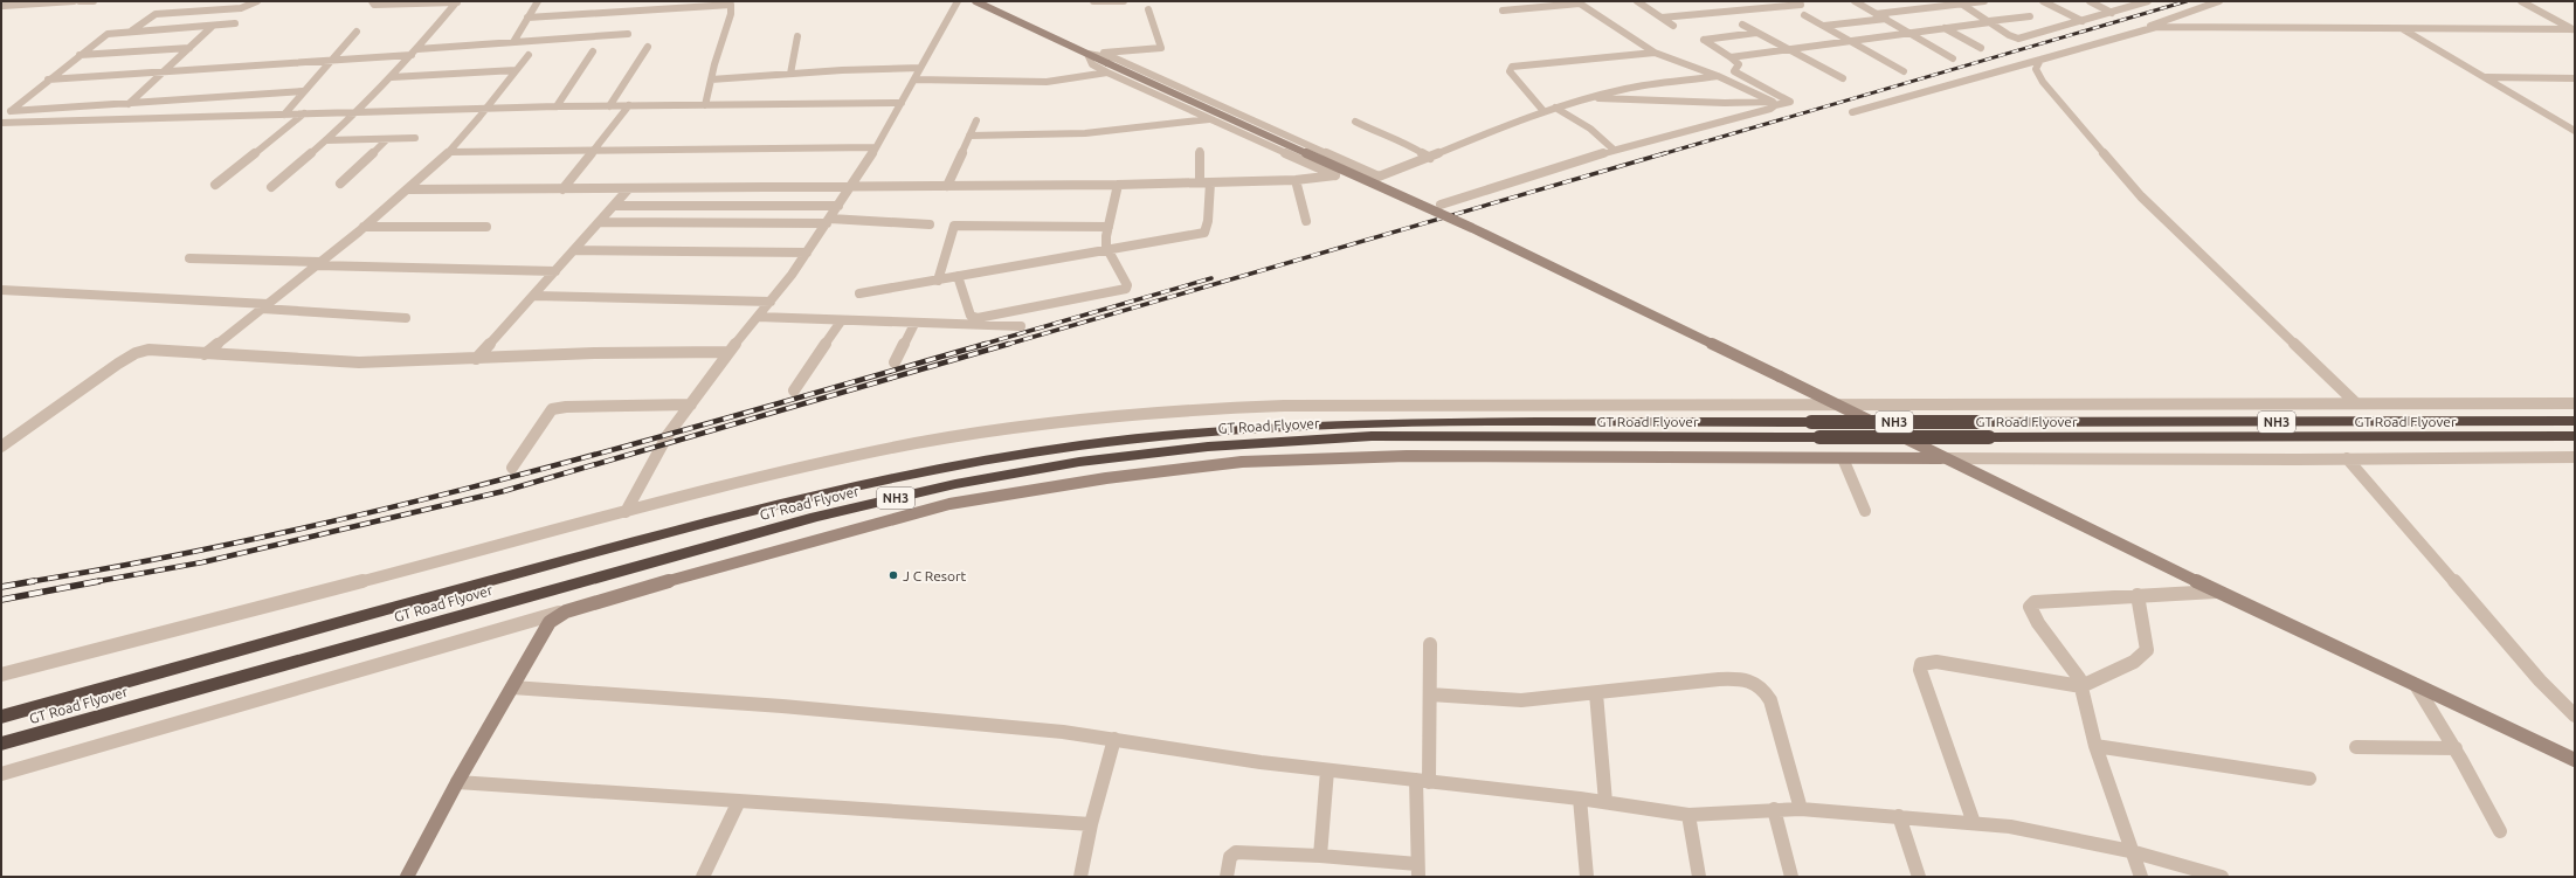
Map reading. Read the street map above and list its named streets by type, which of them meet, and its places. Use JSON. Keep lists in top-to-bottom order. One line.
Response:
{"streets":{"highway":["GT Road Flyover","NH3"]},"places":["J C Resort"]}
